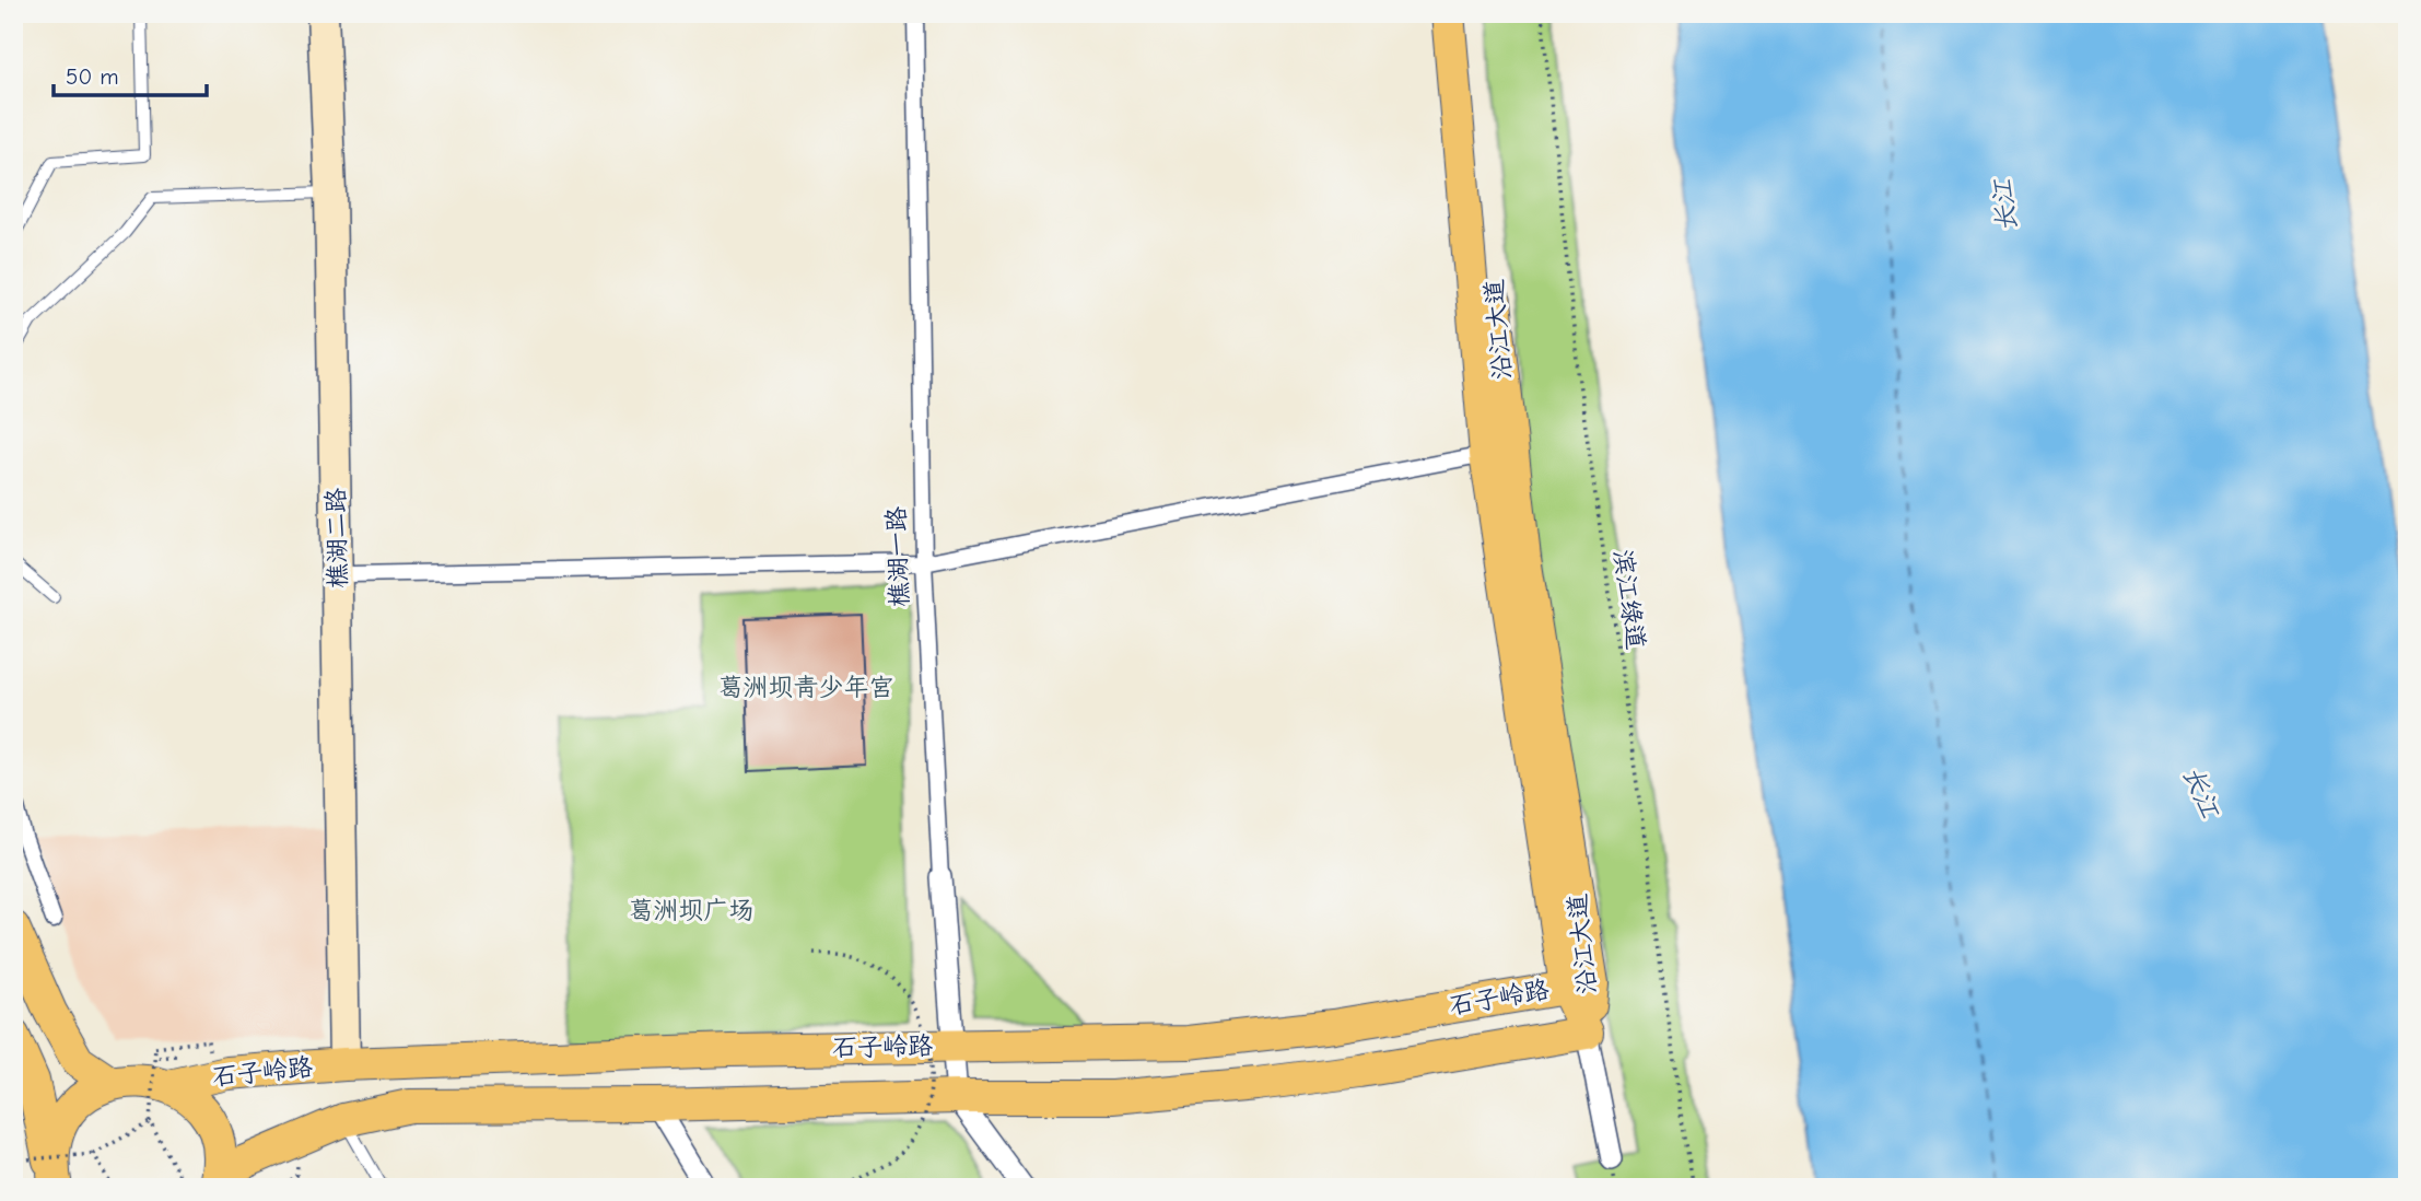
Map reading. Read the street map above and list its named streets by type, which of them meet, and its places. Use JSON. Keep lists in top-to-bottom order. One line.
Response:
{"streets":{"main road":["沿江大道","樵湖二路","石子岭路"],"street":["樵湖一路"],"path":["滨江绿道"]},"crossings":[["沿江大道","石子岭路"],["樵湖二路","石子岭路"],["樵湖一路","石子岭路"]],"water":["长江"],"parks":["葛洲坝青少年宫","葛洲坝广场"],"scale_bar":"50 m"}
